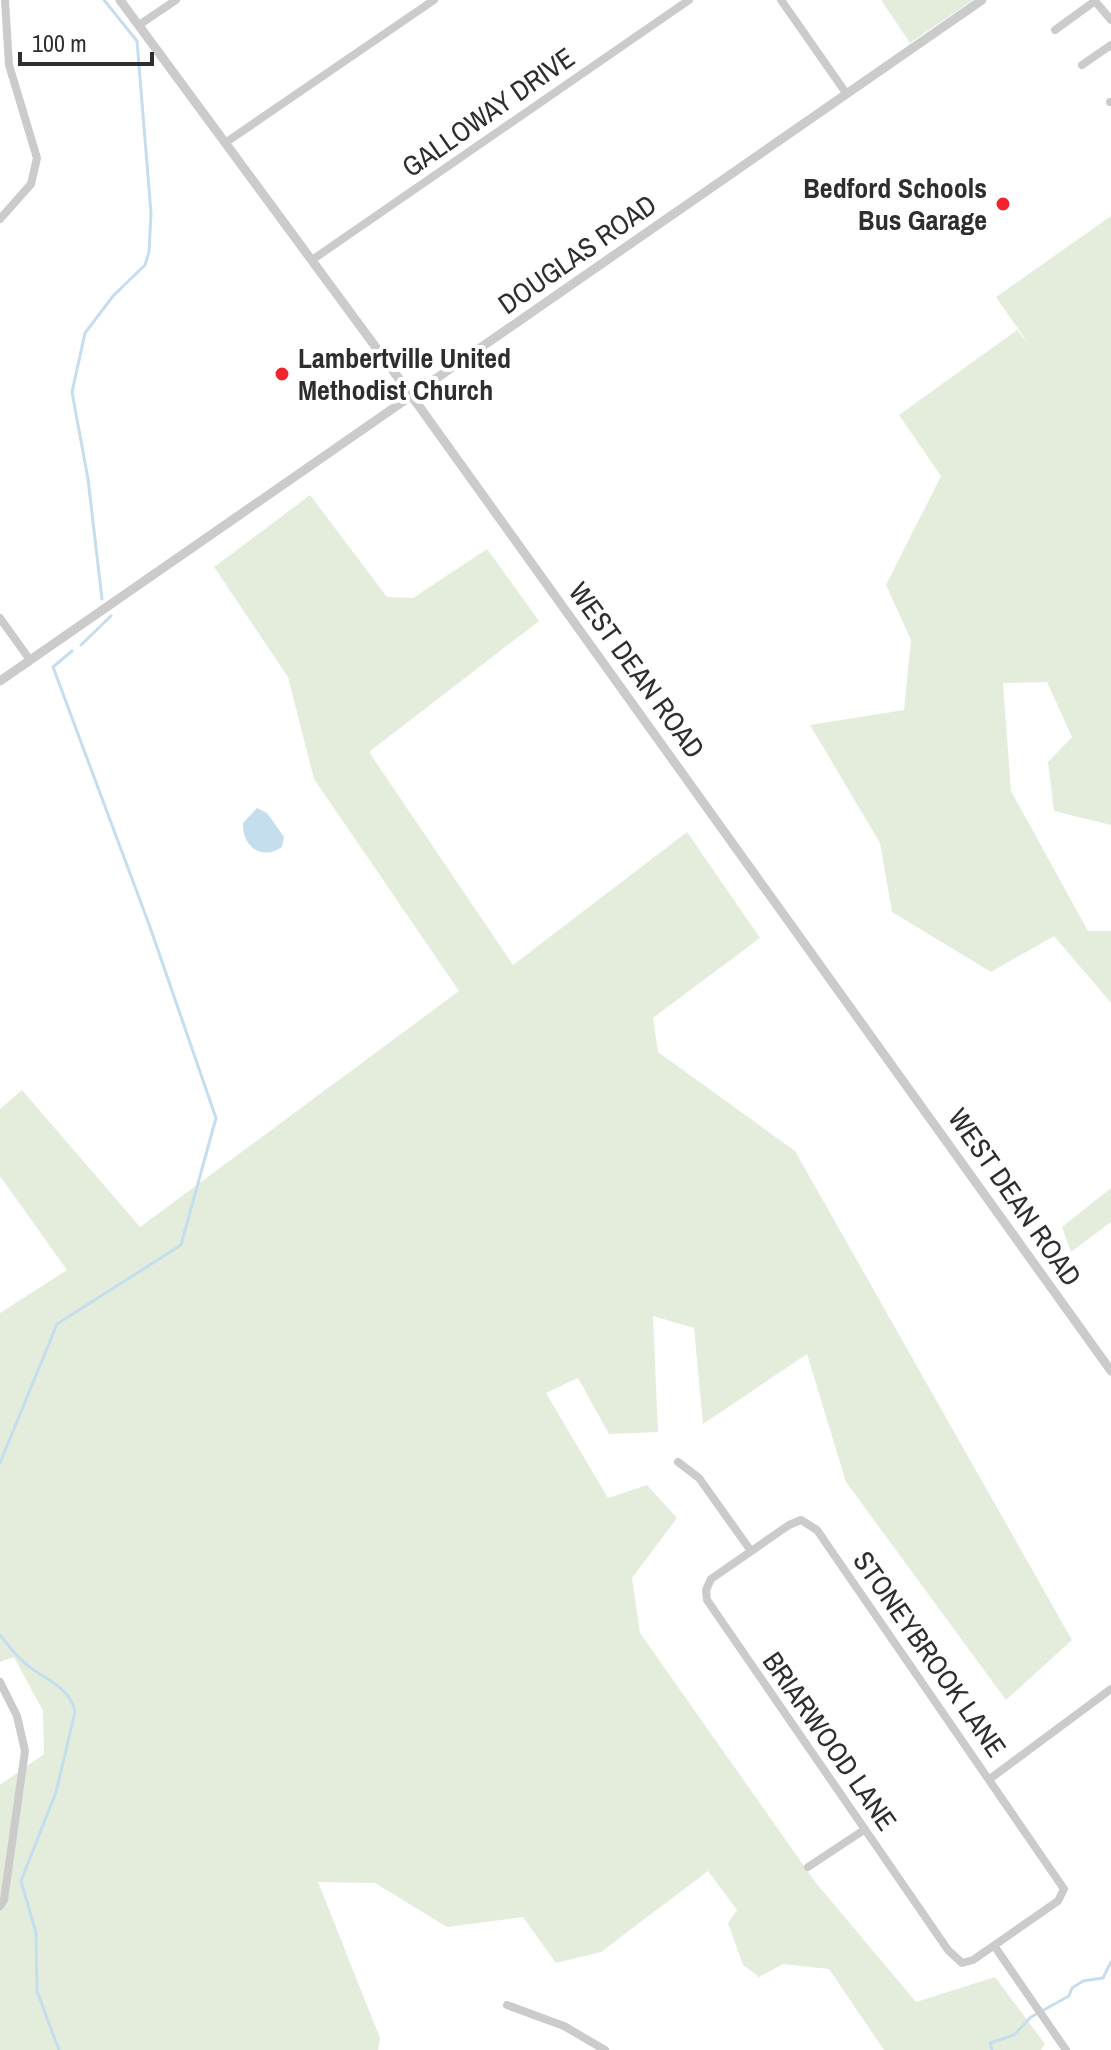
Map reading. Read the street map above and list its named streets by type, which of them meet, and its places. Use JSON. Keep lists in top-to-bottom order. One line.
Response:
{"streets":{"street":["GALLOWAY DRIVE","DOUGLAS ROAD","WEST DEAN ROAD","STONEYBROOK LANE","BRIARWOOD LANE"]},"crossings":[["GALLOWAY DRIVE","WEST DEAN ROAD"],["DOUGLAS ROAD","WEST DEAN ROAD"],["STONEYBROOK LANE","BRIARWOOD LANE"]],"places":["Bedford Schools Bus Garage","Lambertville United Methodist Church"],"scale_bar":"100 m"}
